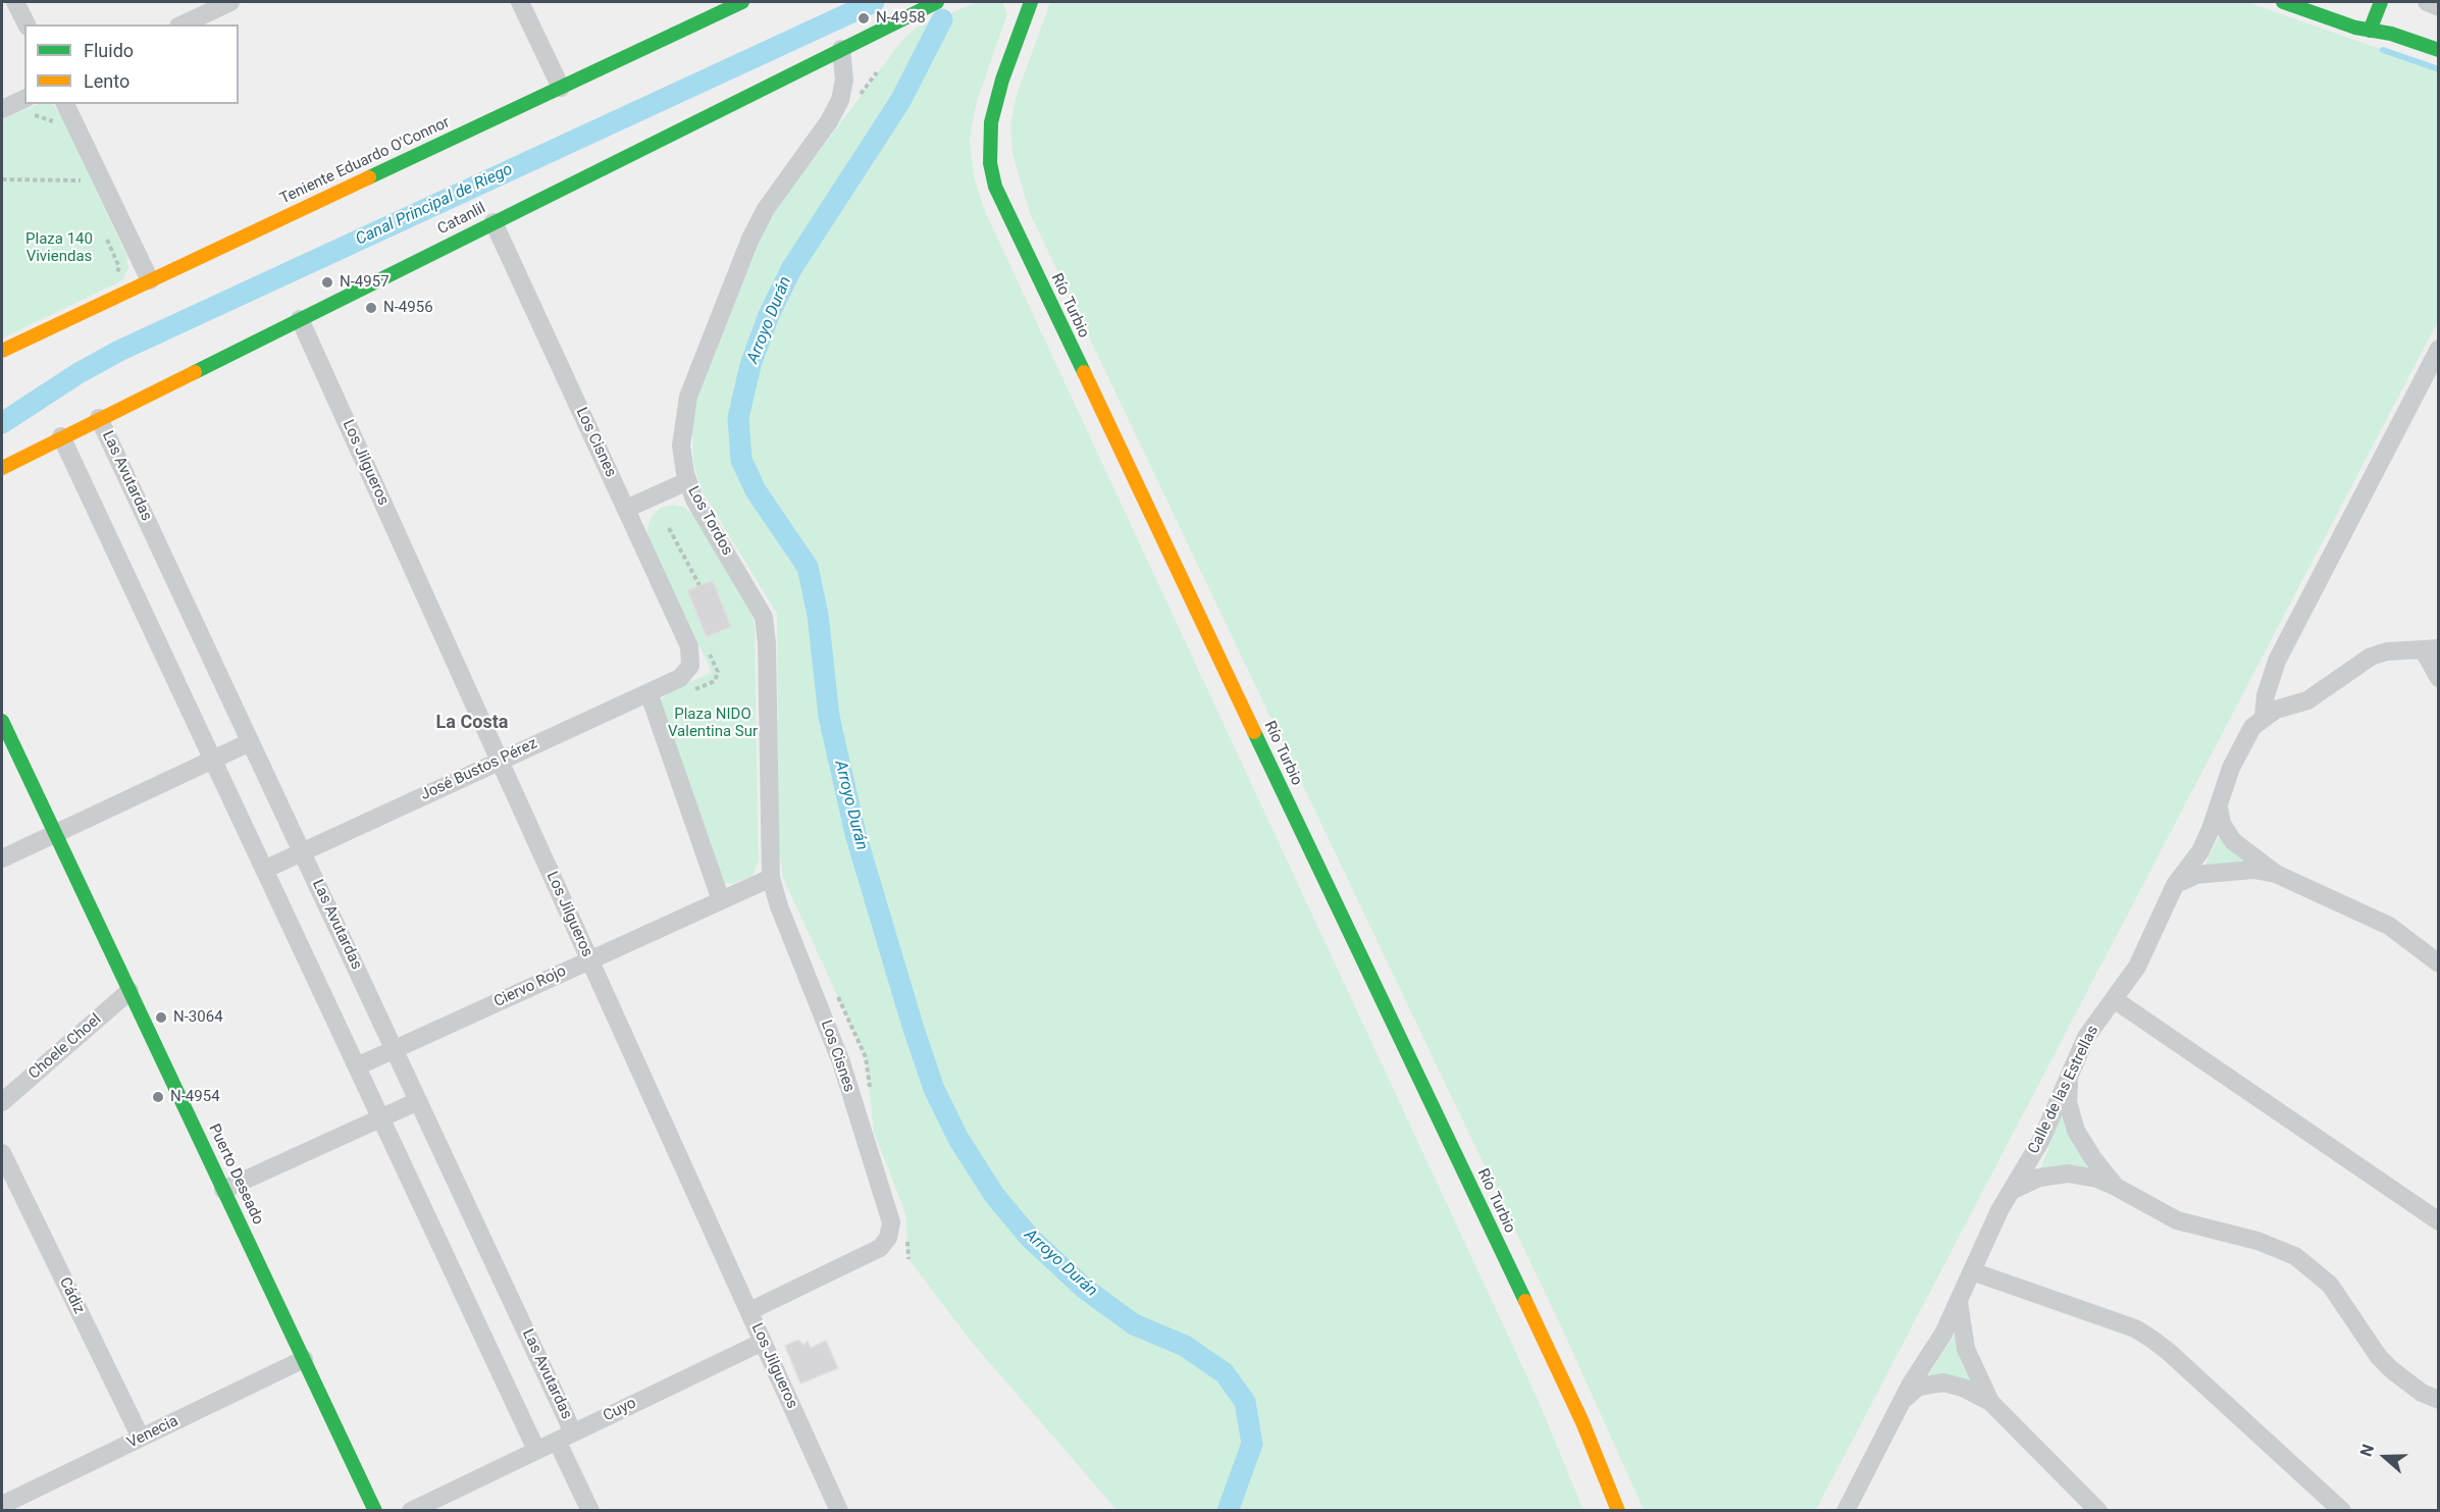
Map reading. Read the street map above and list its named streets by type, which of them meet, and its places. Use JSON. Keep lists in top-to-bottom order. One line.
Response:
{"streets":{"street":["Teniente Eduardo O'Connor","Catanlil","Río Turbio","Los Cisnes","Los Jilgueros","Las Avutardas","Los Tordos","José Bustos Pérez","Ciervo Rojo","Choele Choel","Calle de las Estrellas","Puerto Deseado","Cádiz","Cuyo","Venecia"]},"crossings":[["Catanlil","Los Cisnes"],["Catanlil","Los Jilgueros"],["Catanlil","Las Avutardas"],["Catanlil","Los Tordos"],["Los Cisnes","Los Jilgueros"],["Los Cisnes","Los Tordos"],["Los Cisnes","José Bustos Pérez"],["Los Cisnes","Ciervo Rojo"],["Los Jilgueros","José Bustos Pérez"],["Los Jilgueros","Ciervo Rojo"],["Los Jilgueros","Cuyo"],["Las Avutardas","José Bustos Pérez"],["Las Avutardas","Ciervo Rojo"],["Las Avutardas","Cuyo"],["Los Tordos","Ciervo Rojo"],["Choele Choel","Puerto Deseado"],["Puerto Deseado","Venecia"],["Cádiz","Venecia"]],"districts":["La Costa"],"water":["Canal Principal de Riego","Arroyo Durán"],"parks":["Plaza 140 Viviendas","Plaza NIDO Valentina Sur"],"places":["N-4958","N-4957","N-4956","N-3064","N-4954"],"legend":["Fluido","Lento"],"north":"left"}
